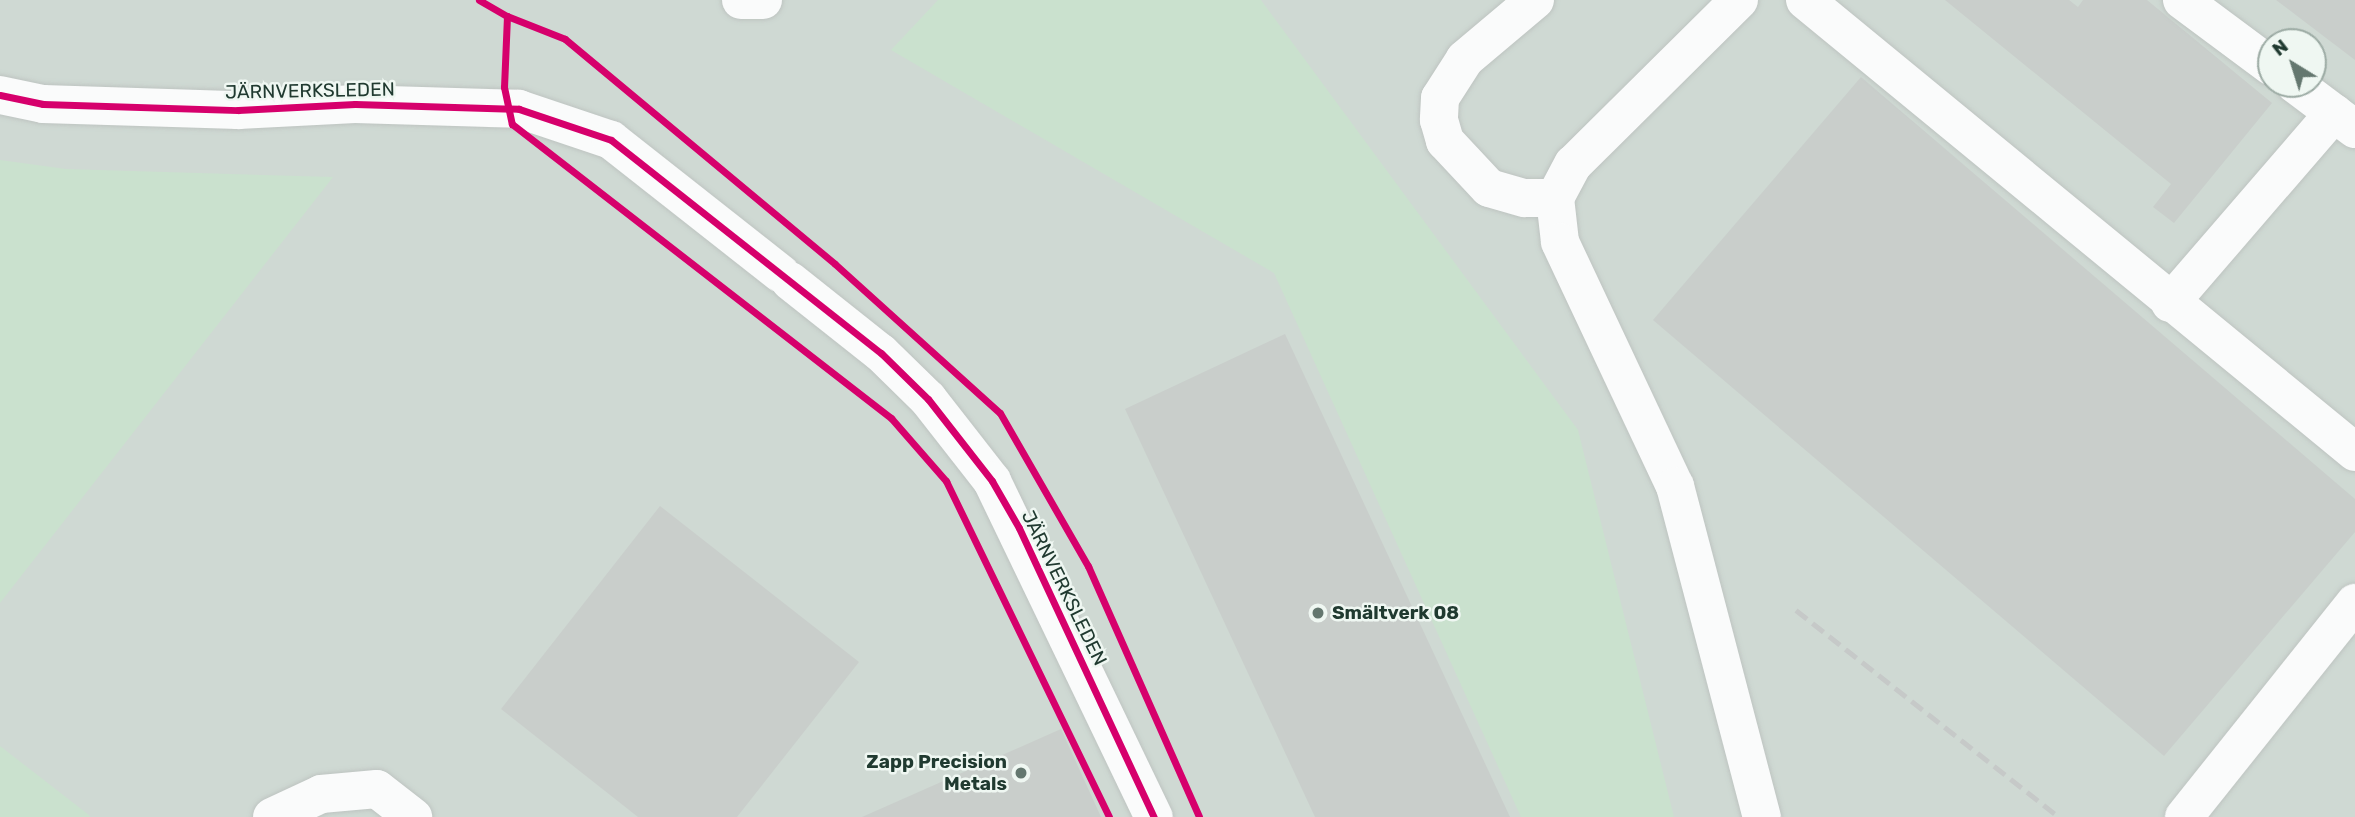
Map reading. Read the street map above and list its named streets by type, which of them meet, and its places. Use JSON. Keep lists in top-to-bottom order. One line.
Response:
{"streets":{"street":["JÄRNVERKSLEDEN"]},"places":["Smältverk 08","Zapp Precision Metals"],"north":"top left"}
